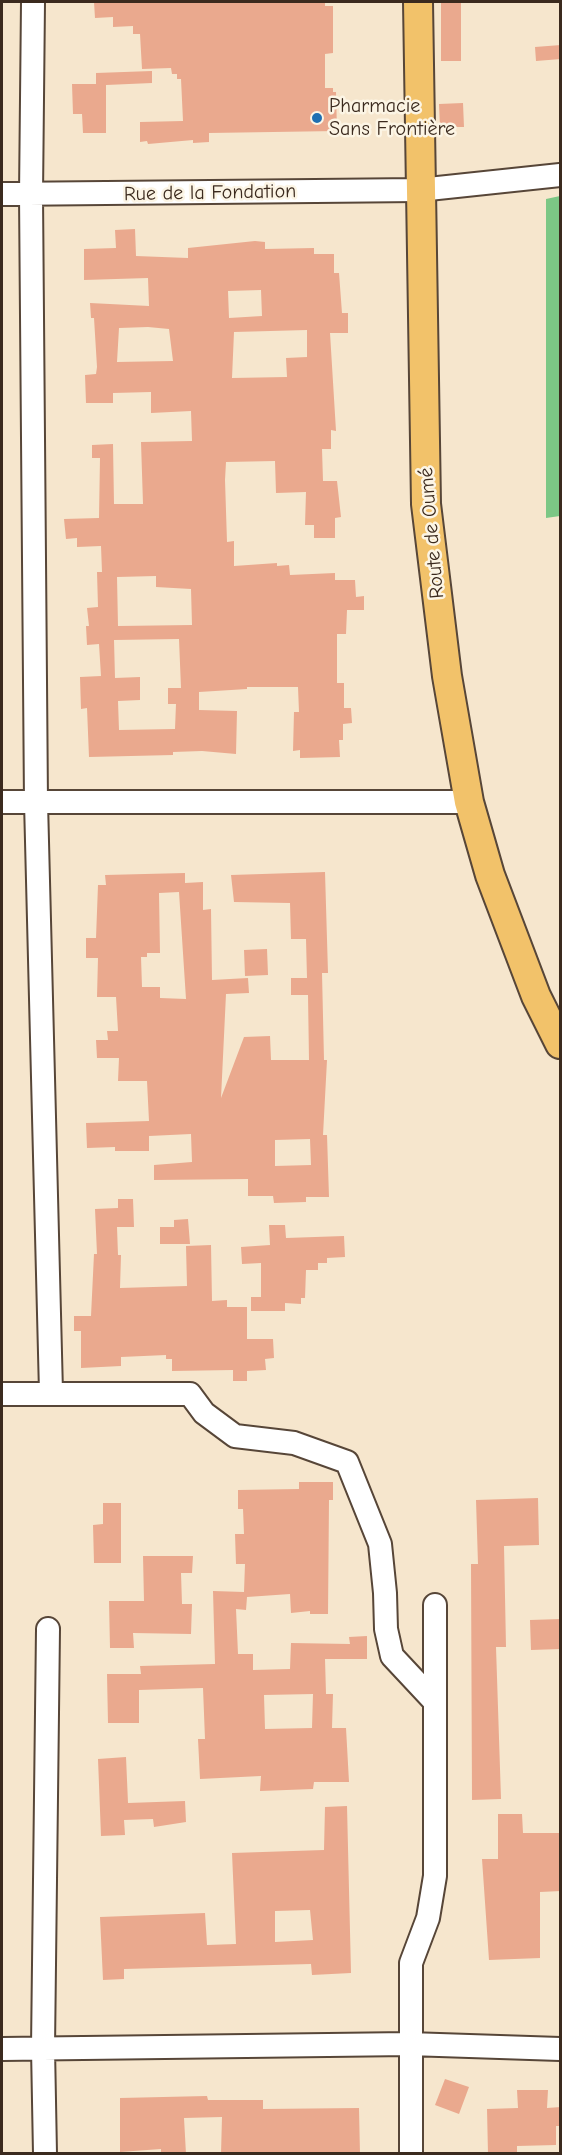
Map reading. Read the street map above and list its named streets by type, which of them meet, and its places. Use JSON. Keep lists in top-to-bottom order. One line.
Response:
{"streets":{"main road":["Route de Oumé"],"street":["Rue de la Fondation"]},"crossings":[["Rue de la Fondation","Route de Oumé"]],"places":["Pharmacie Sans Frontière"]}
